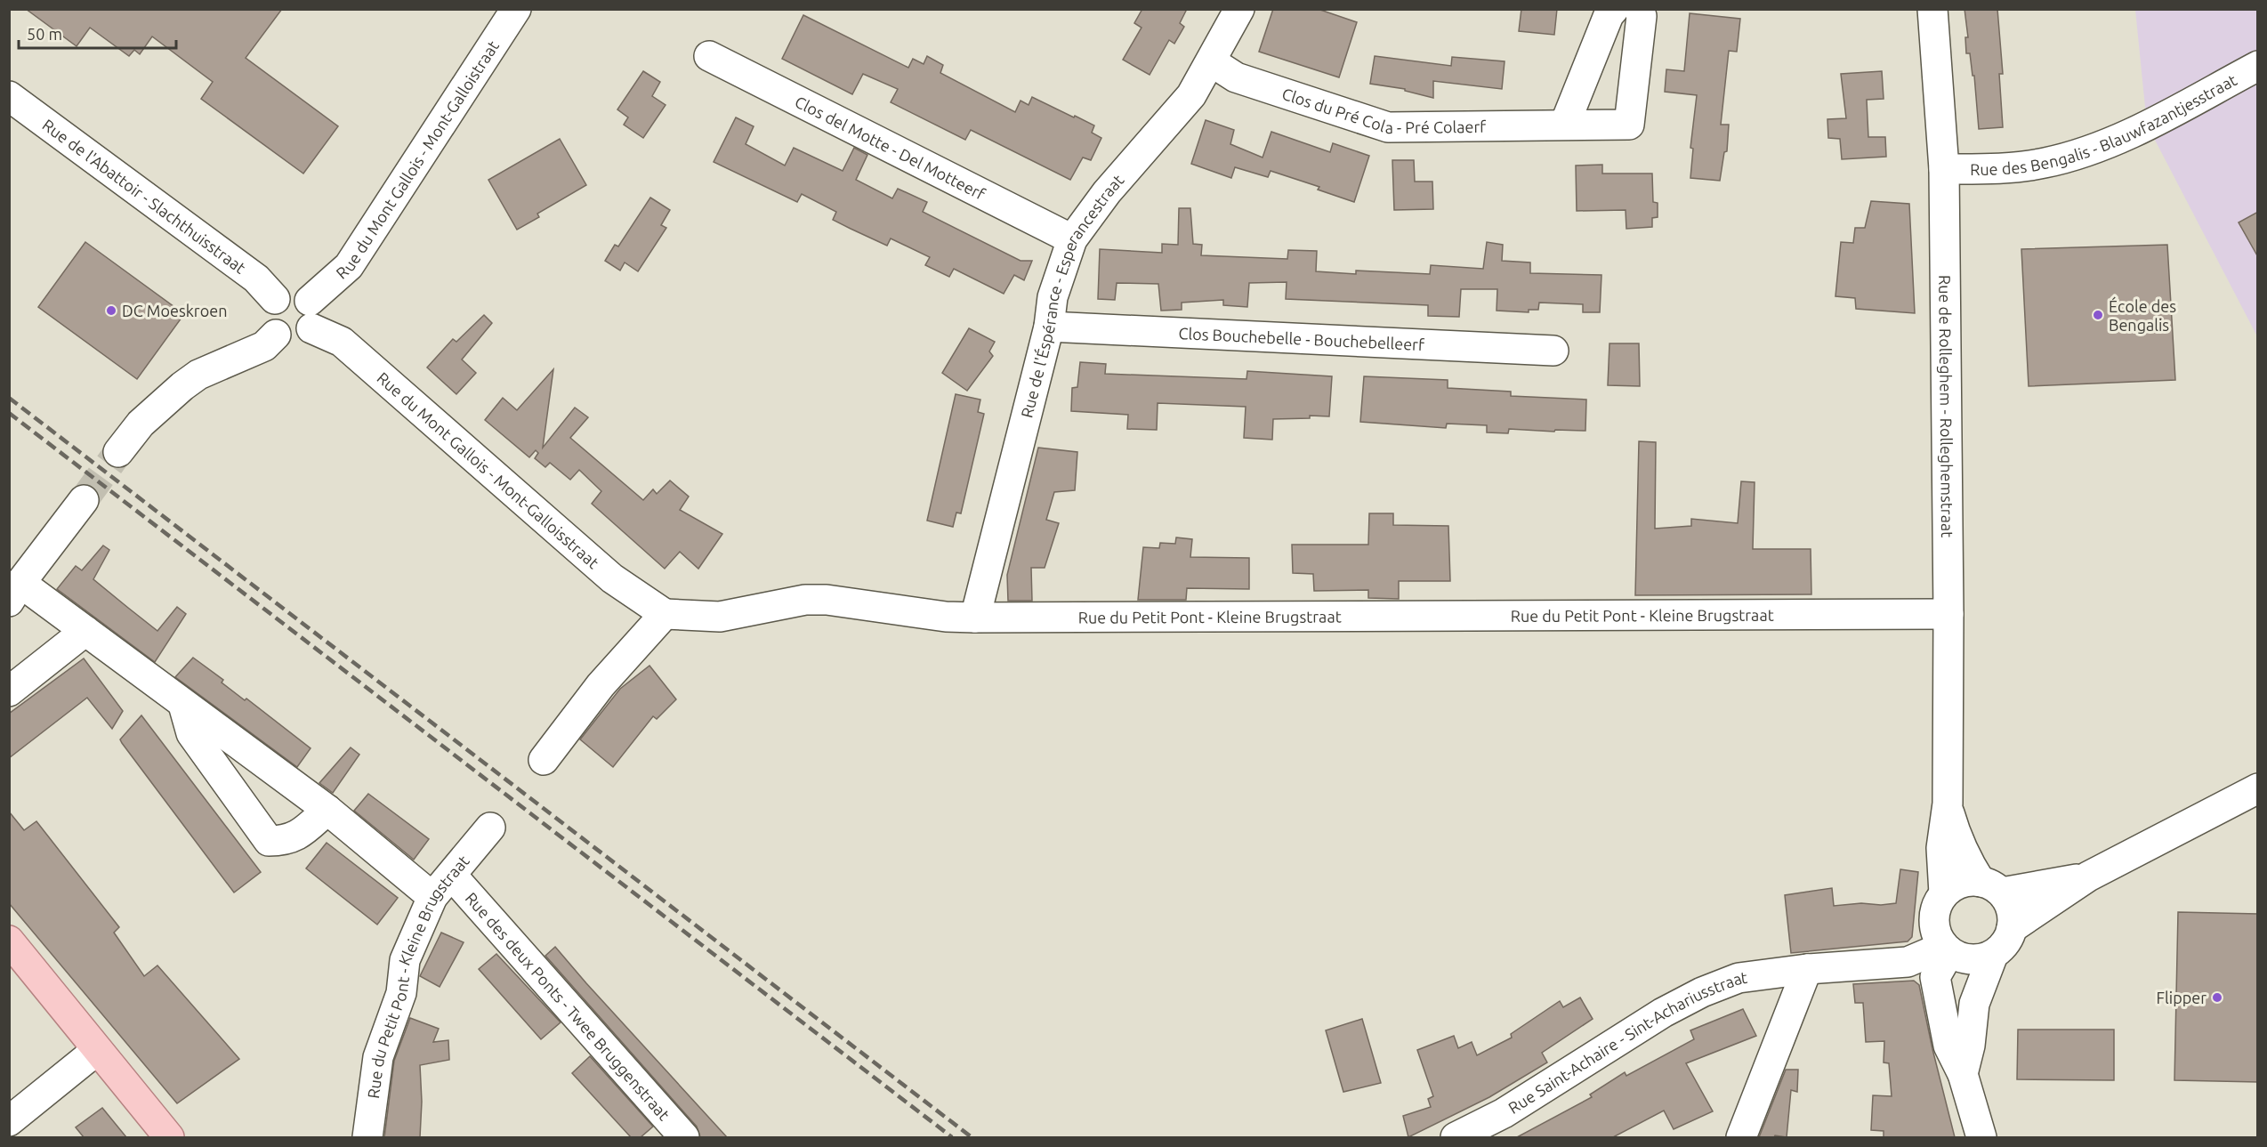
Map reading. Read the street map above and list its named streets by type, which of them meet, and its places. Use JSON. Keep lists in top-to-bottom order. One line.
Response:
{"streets":{"street":["Clos du Pré Cola - Pré Colaerf","Rue des Bengalis - Blauwfazantjesstraat","Clos del Motte - Del Motteerf","Rue du Mont Gallois - Mont-Galloistraat","Rue de l'Abattoir - Slachthuisstraat","Rue de l'Éspérance - Esperancestraat","Clos Bouchebelle - Bouchebelleerf","Rue de Rolleghem - Rolleghemstraat","Rue du Mont Gallois - Mont-Galloisstraat","Rue du Petit Pont - Kleine Brugstraat","Rue des deux Ponts - Twee Bruggenstraat","Rue Saint-Achaire - Sint-Achariusstraat"]},"crossings":[["Clos du Pré Cola - Pré Colaerf","Rue de l'Éspérance - Esperancestraat"],["Rue des Bengalis - Blauwfazantjesstraat","Rue de Rolleghem - Rolleghemstraat"],["Clos del Motte - Del Motteerf","Rue de l'Éspérance - Esperancestraat"],["Rue du Mont Gallois - Mont-Galloistraat","Rue de l'Abattoir - Slachthuisstraat"],["Rue du Mont Gallois - Mont-Galloistraat","Rue du Mont Gallois - Mont-Galloisstraat"],["Rue de l'Abattoir - Slachthuisstraat","Rue du Mont Gallois - Mont-Galloisstraat"],["Rue de l'Éspérance - Esperancestraat","Clos Bouchebelle - Bouchebelleerf"],["Rue de l'Éspérance - Esperancestraat","Rue du Petit Pont - Kleine Brugstraat"],["Rue de Rolleghem - Rolleghemstraat","Rue du Petit Pont - Kleine Brugstraat"],["Rue de Rolleghem - Rolleghemstraat","Rue Saint-Achaire - Sint-Achariusstraat"],["Rue du Mont Gallois - Mont-Galloisstraat","Rue du Petit Pont - Kleine Brugstraat"],["Rue du Petit Pont - Kleine Brugstraat","Rue des deux Ponts - Twee Bruggenstraat"]],"places":["DC Moeskroen","École des Bengalis","Flipper"],"scale_bar":"50 m"}
